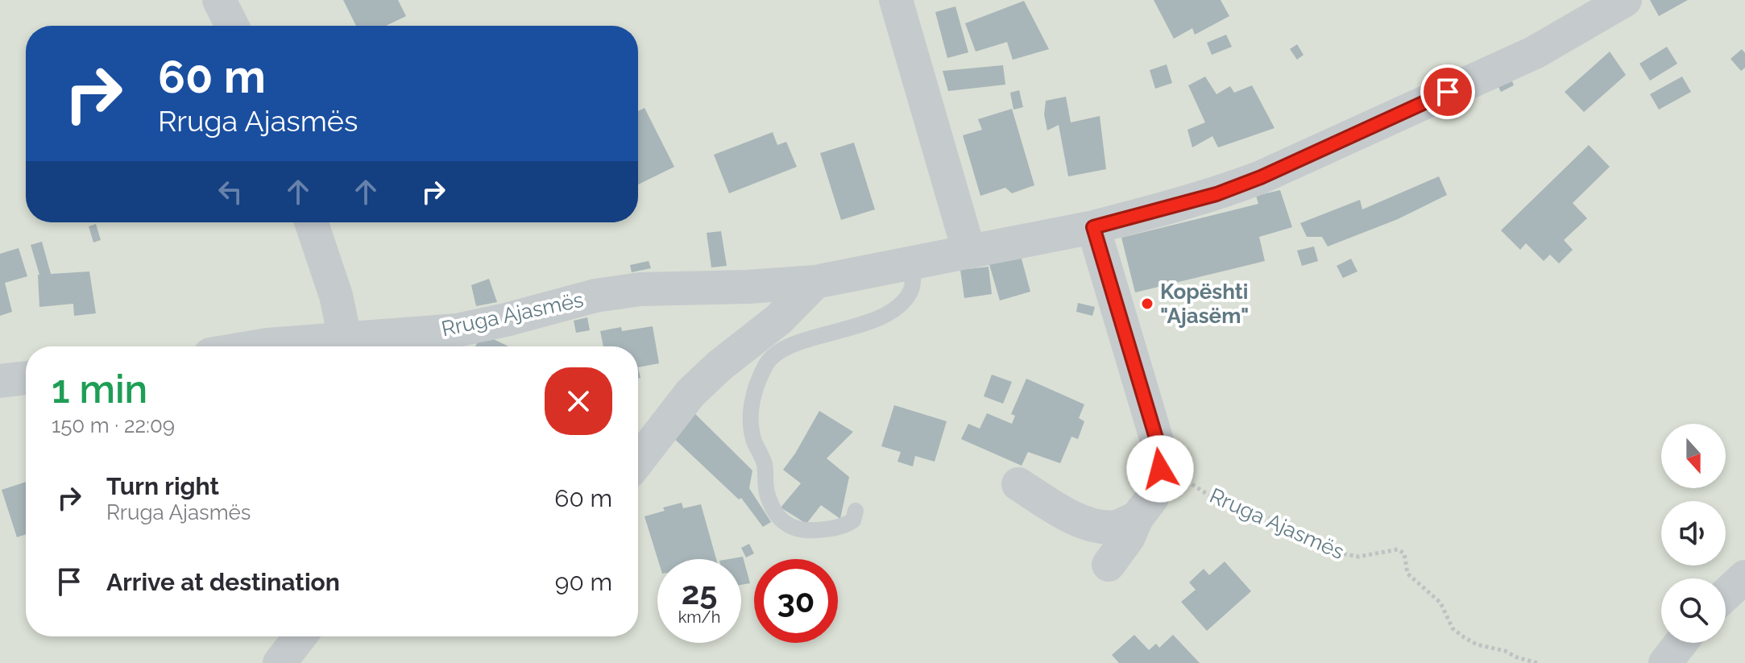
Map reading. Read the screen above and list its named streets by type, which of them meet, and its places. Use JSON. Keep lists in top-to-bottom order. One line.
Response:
{"streets":{"street":["Rruga Ajasmës"]},"places":["Kopështi \"Ajasëm\""],"north":"bottom","page":{"turn":["60 m","Rruga Ajasmës"],"heading":["1 min","150 m · 22:09"],"list":[{"name":"Turn right","note":"Rruga Ajasmës","value":"60 m"},{"name":"Arrive at destination","value":"90 m"}],"speed":"25 km/h","limit":"30"}}
